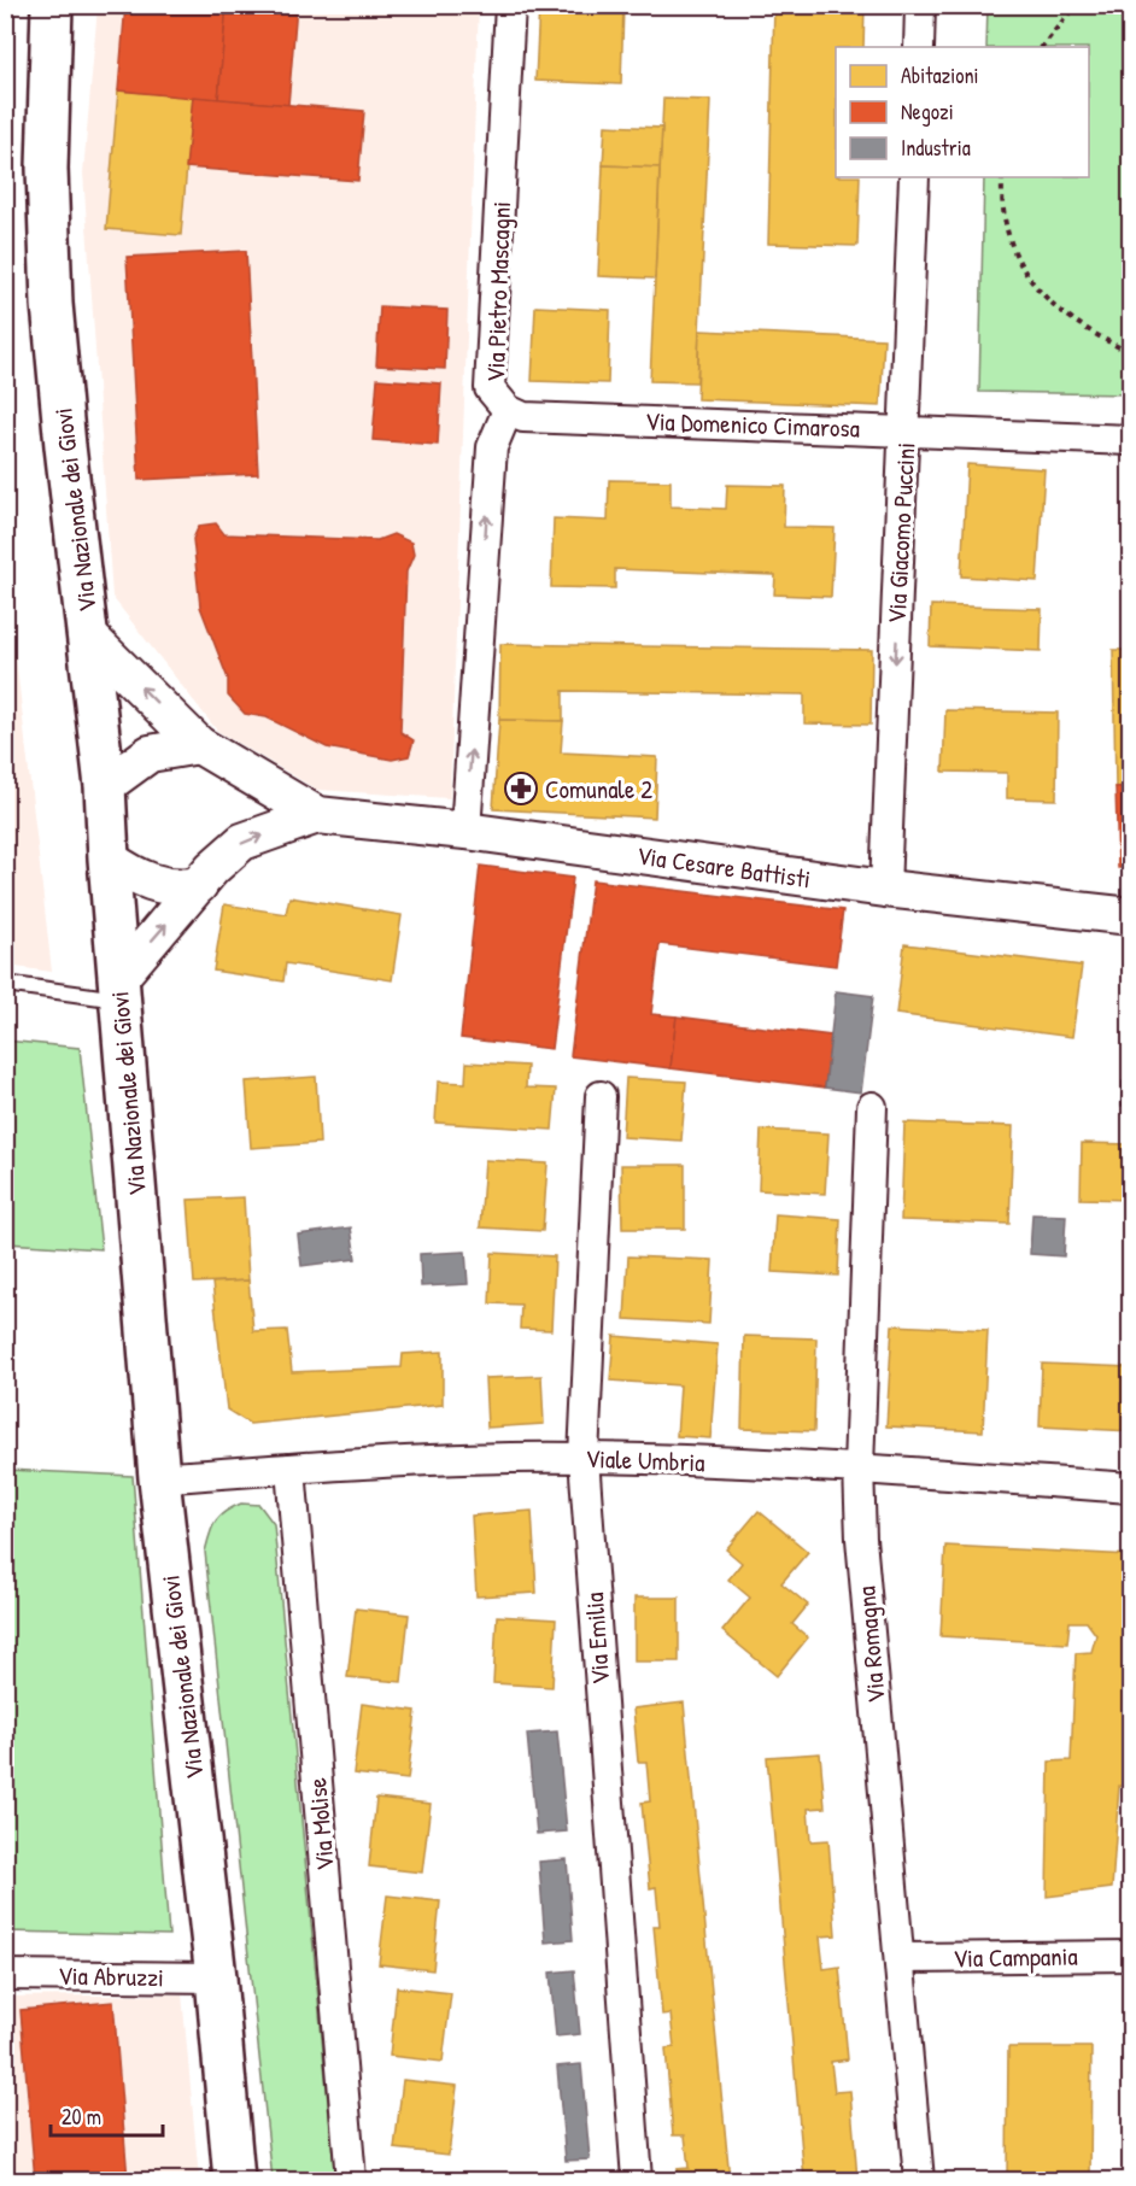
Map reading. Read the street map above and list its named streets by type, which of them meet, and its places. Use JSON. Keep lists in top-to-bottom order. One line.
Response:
{"streets":{"main road":["Via Nazionale dei Giovi"],"street":["Via Pietro Mascagni","Via Domenico Cimarosa","Via Giacomo Puccini","Via Cesare Battisti","Viale Umbria","Via Emilia","Via Romagna","Via Molise","Via Campania","Via Abruzzi"]},"crossings":[["Via Pietro Mascagni","Via Domenico Cimarosa"],["Via Pietro Mascagni","Via Cesare Battisti"],["Via Domenico Cimarosa","Via Giacomo Puccini"],["Via Nazionale dei Giovi","Via Cesare Battisti"],["Via Nazionale dei Giovi","Viale Umbria"],["Via Nazionale dei Giovi","Via Abruzzi"],["Via Giacomo Puccini","Via Cesare Battisti"],["Viale Umbria","Via Emilia"],["Viale Umbria","Via Romagna"],["Viale Umbria","Via Molise"],["Via Romagna","Via Campania"]],"one_way":["Via Pietro Mascagni","Via Giacomo Puccini"],"places":{"pharmacy":["Comunale 2"]},"legend":["Abitazioni","Negozi","Industria"],"scale_bar":"20 m"}
